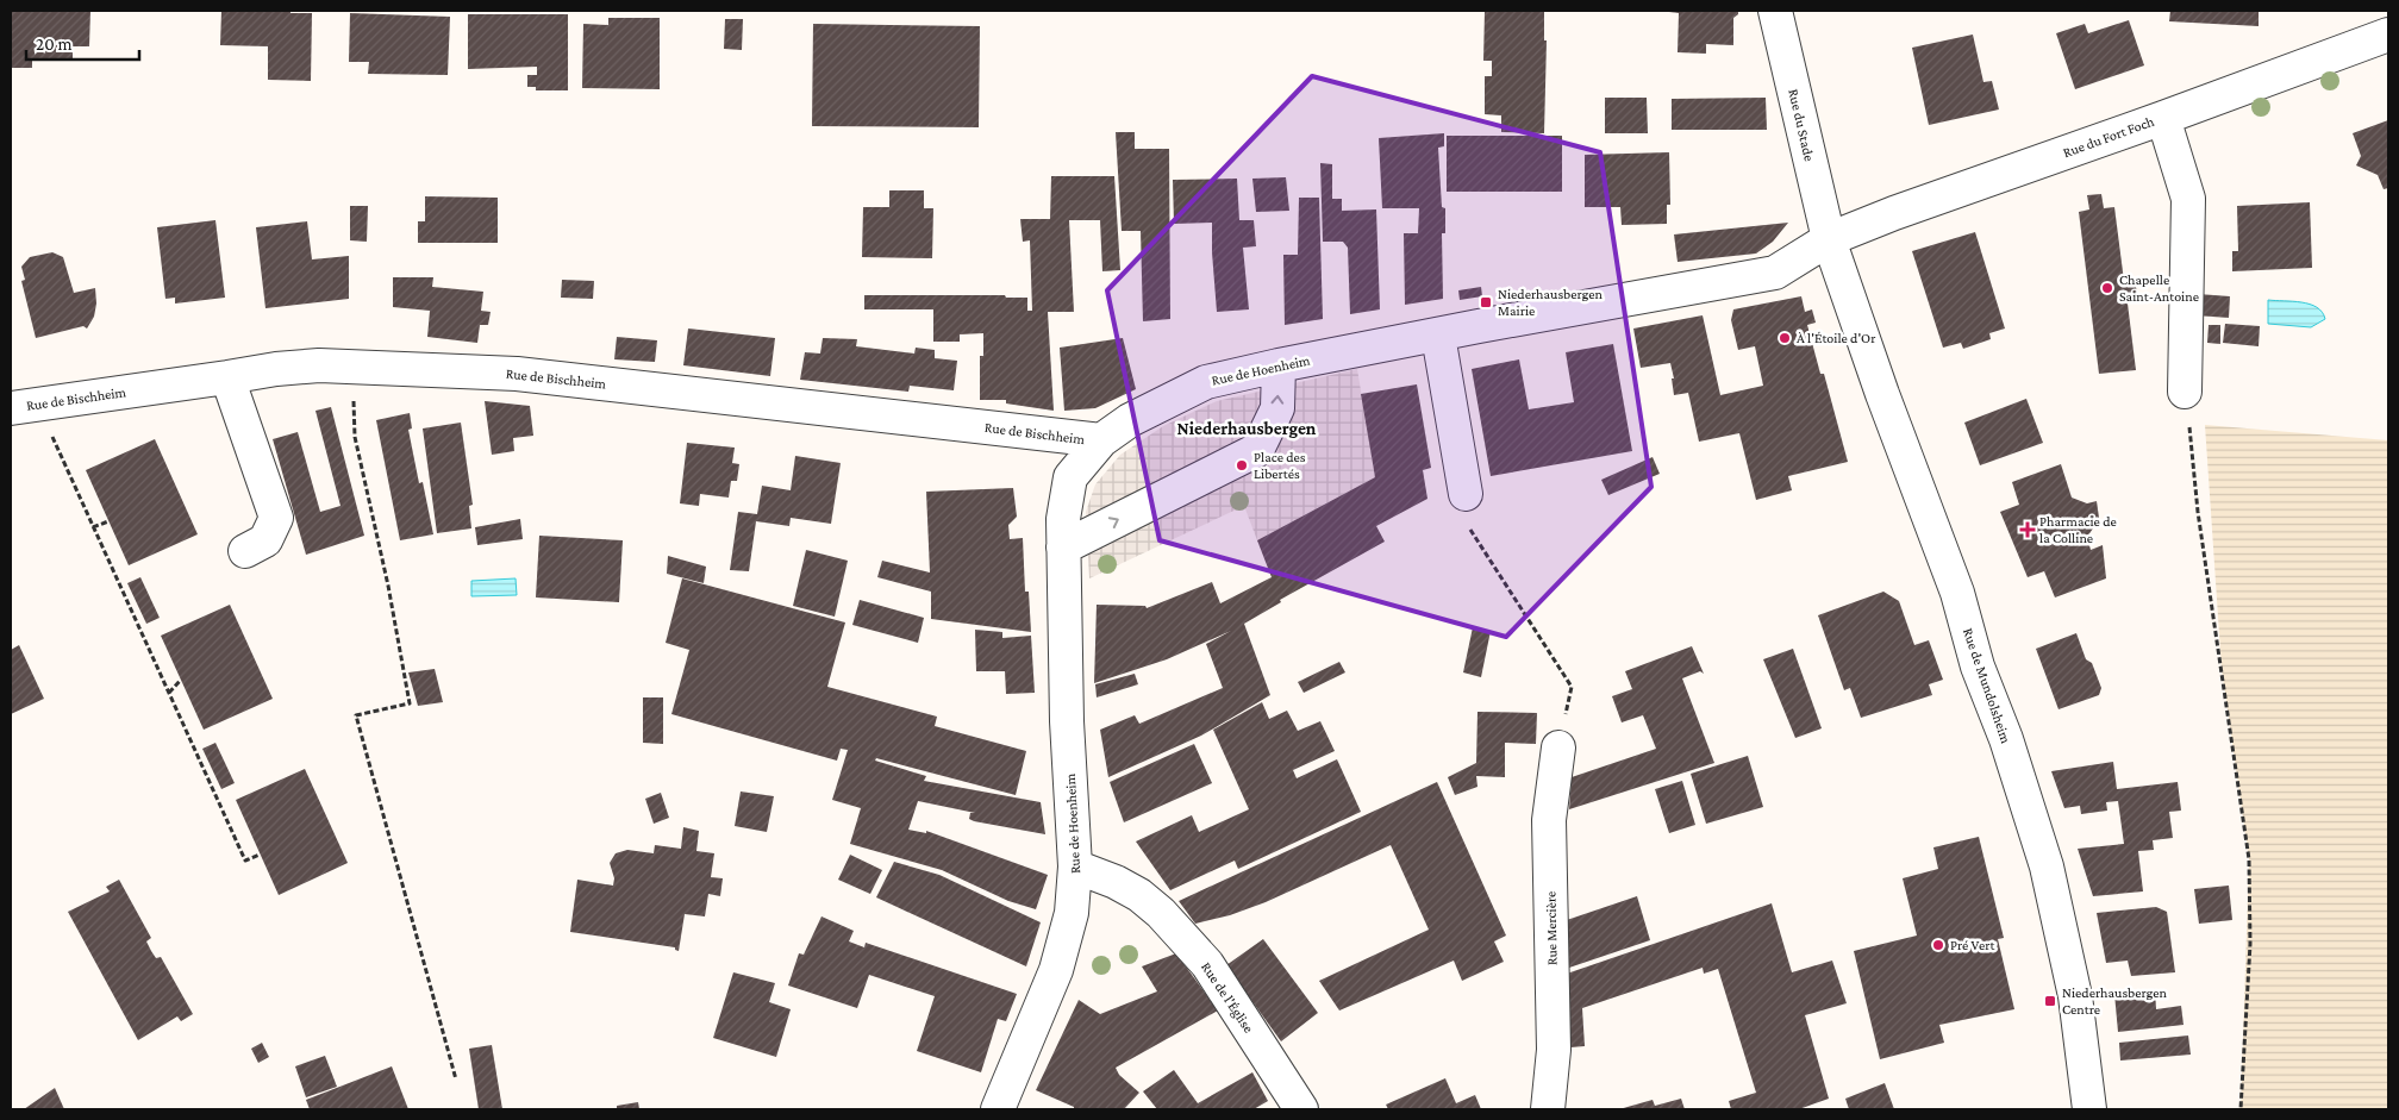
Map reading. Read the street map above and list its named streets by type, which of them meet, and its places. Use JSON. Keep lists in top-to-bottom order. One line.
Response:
{"streets":{"street":["Rue du Stade","Rue du Fort Foch","Rue de Hoenheim","Rue de Bischheim","Rue de Mundolsheim","Rue Mercière","Rue de l'Église"]},"crossings":[["Rue du Stade","Rue du Fort Foch"],["Rue du Stade","Rue de Hoenheim"],["Rue du Stade","Rue de Mundolsheim"],["Rue du Fort Foch","Rue de Hoenheim"],["Rue du Fort Foch","Rue de Mundolsheim"],["Rue de Hoenheim","Rue de Bischheim"],["Rue de Hoenheim","Rue de Mundolsheim"],["Rue de Hoenheim","Rue de l'Église"]],"districts":["Niederhausbergen"],"places":{"other":["Chapelle Saint-Antoine","À l'Étoile d'Or","Place des Libertés","Pré Vert"],"transit":["Niederhausbergen Mairie","Niederhausbergen Centre"],"health":["Pharmacie de la Colline"]},"scale_bar":"20 m"}
